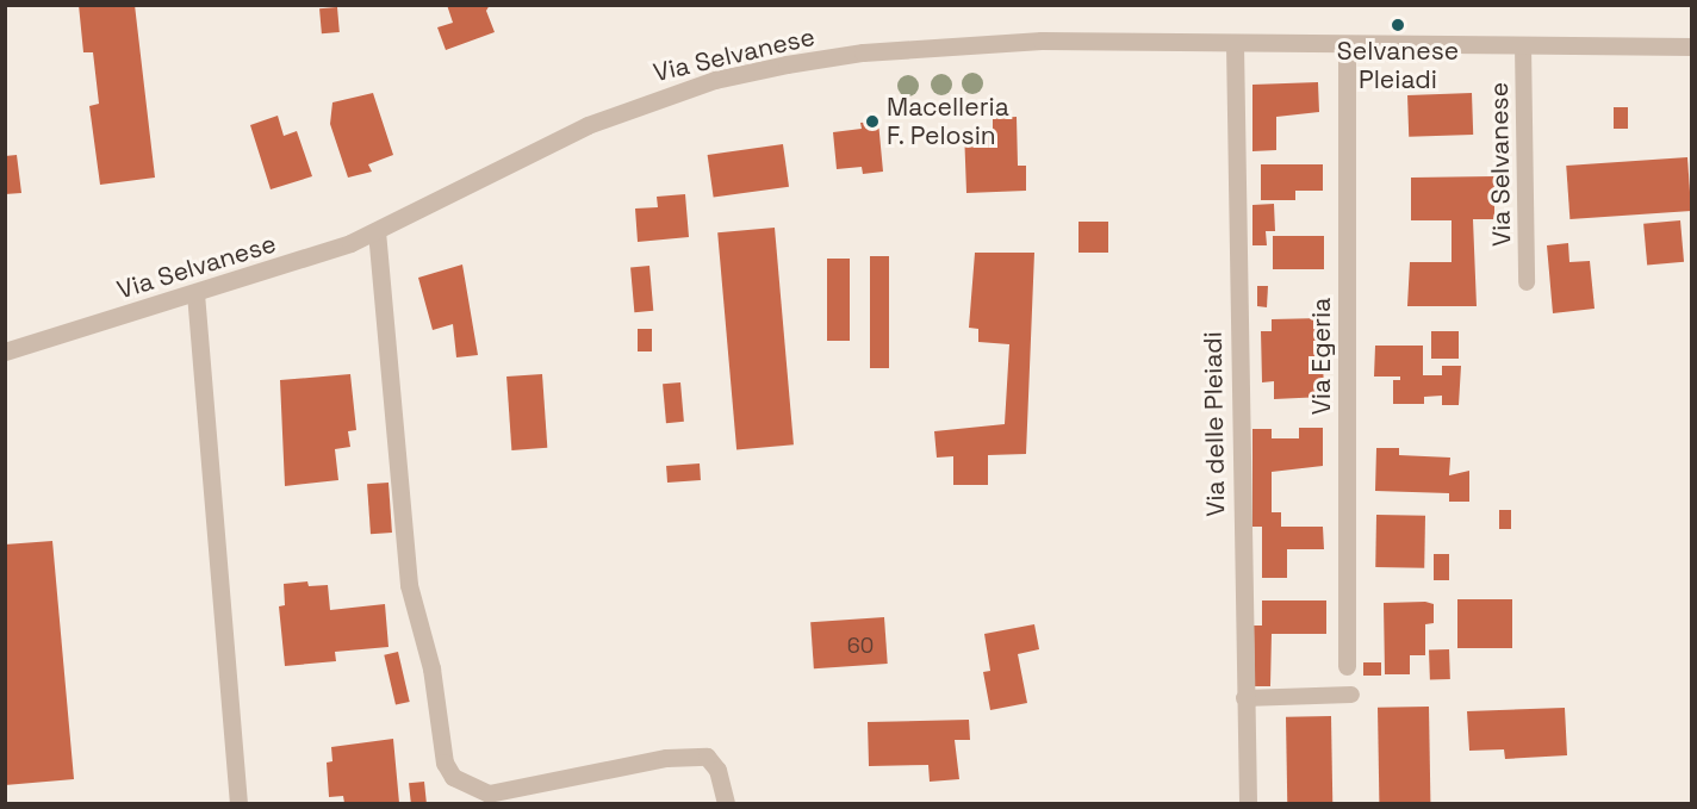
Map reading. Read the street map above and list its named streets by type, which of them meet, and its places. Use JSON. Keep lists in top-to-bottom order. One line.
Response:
{"streets":{"street":["Via Selvanese","Via Egeria","Via delle Pleiadi"]},"crossings":[["Via Selvanese","Via Egeria"],["Via Selvanese","Via delle Pleiadi"]],"places":["Selvanese Pleiadi","Macelleria F. Pelosin"],"house_numbers":["60"]}
